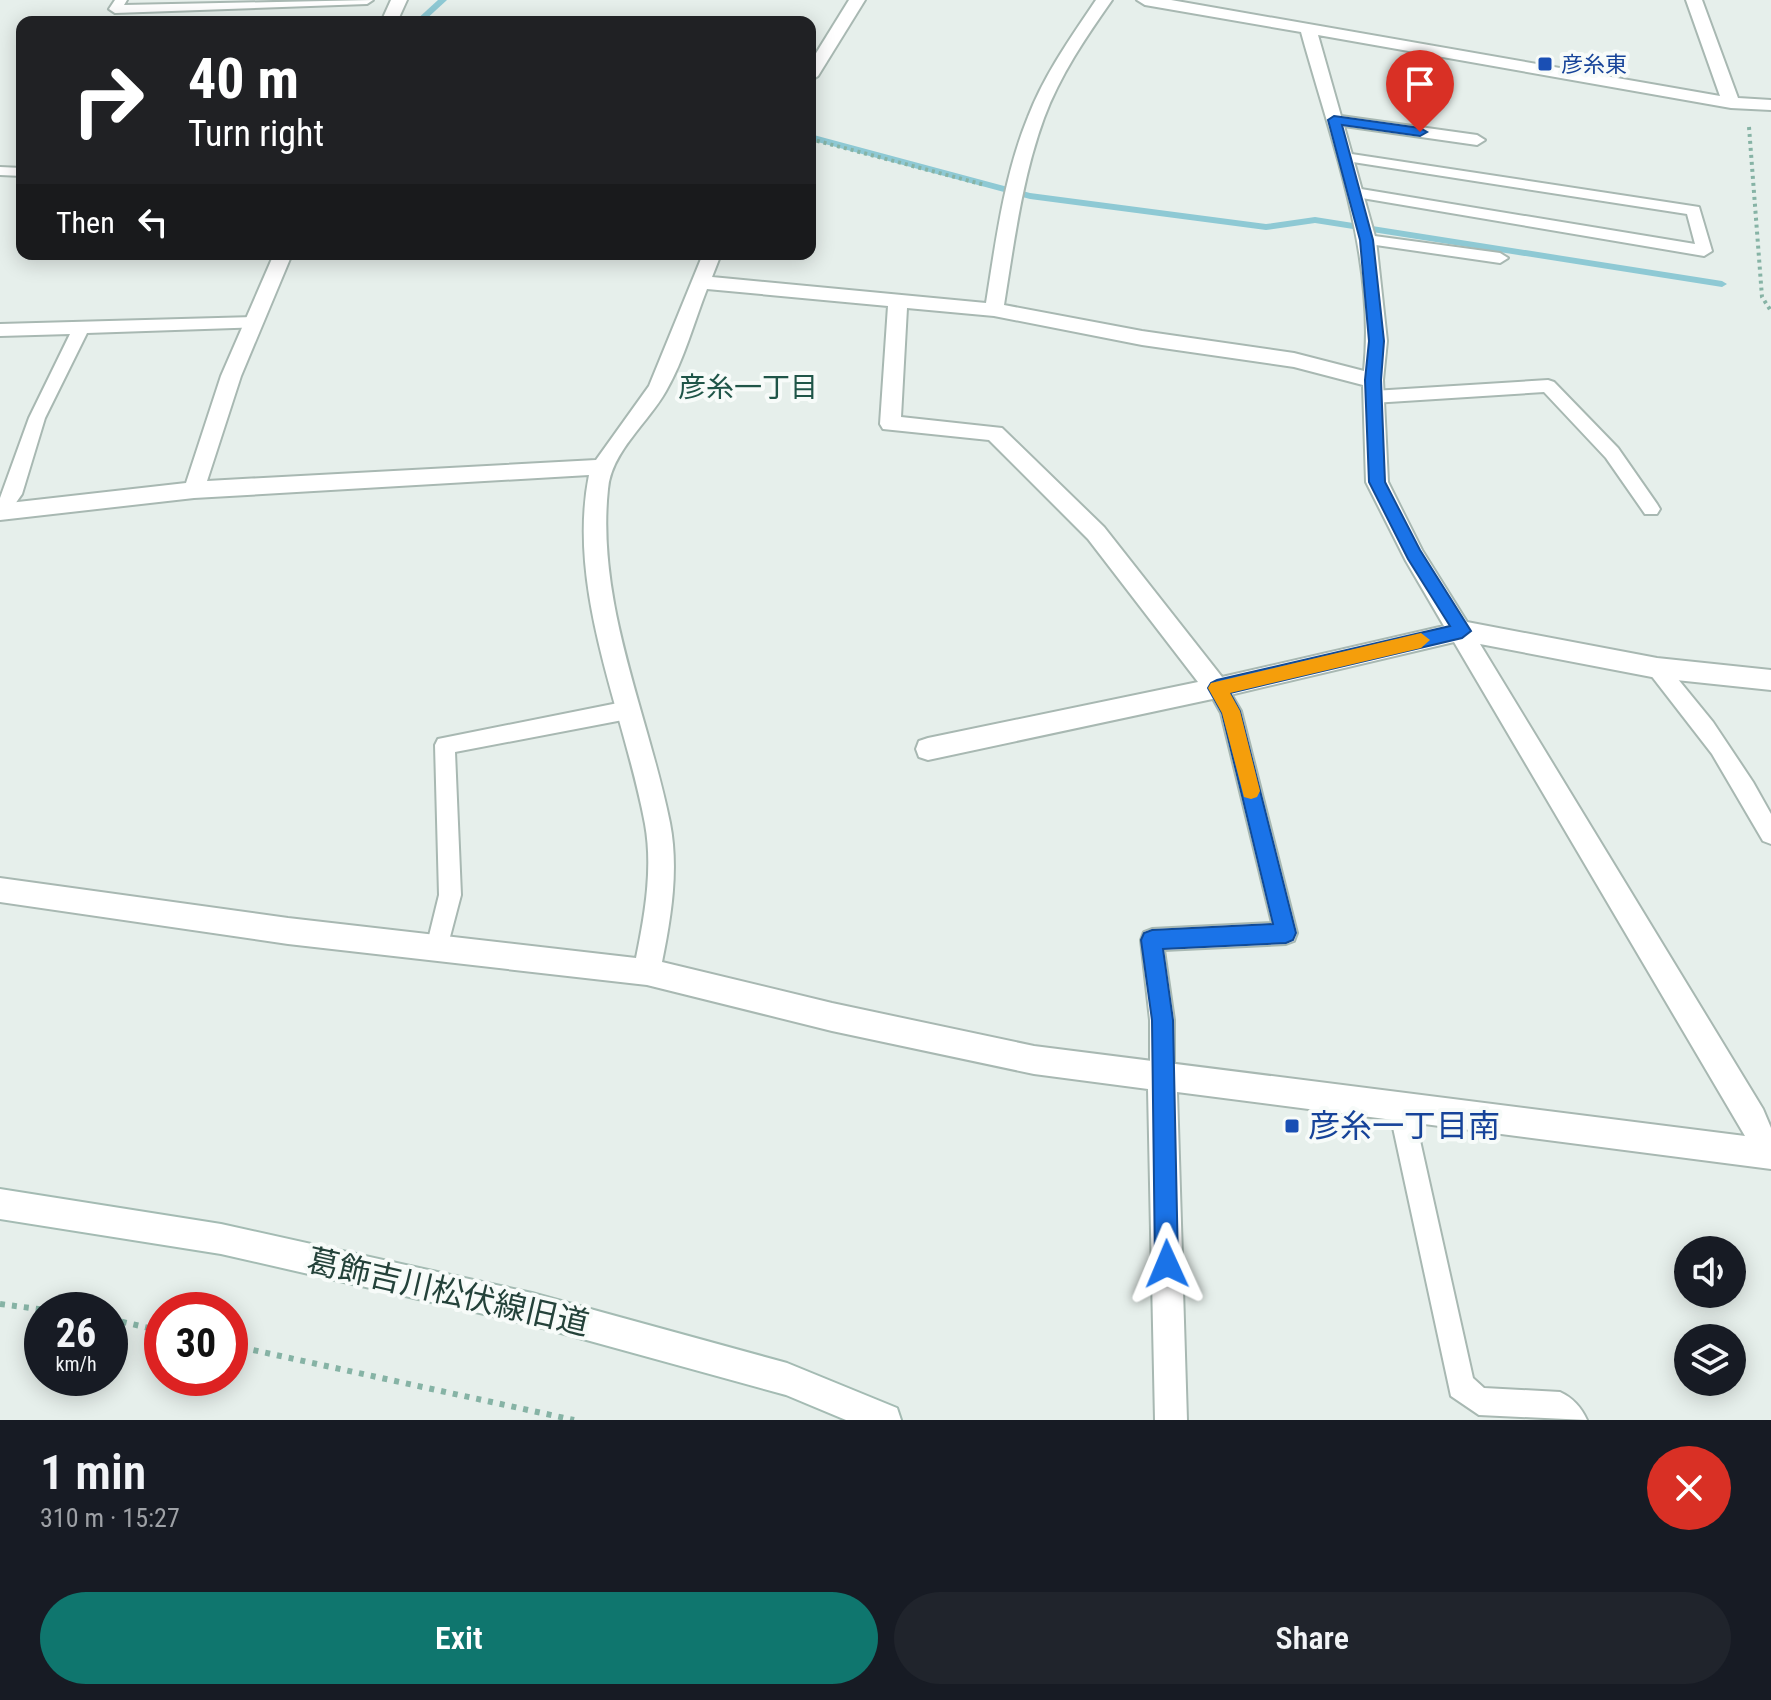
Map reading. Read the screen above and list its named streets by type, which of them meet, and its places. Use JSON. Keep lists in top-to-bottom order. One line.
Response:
{"streets":{"street":["葛飾吉川松伏線旧道"]},"districts":["彦糸一丁目"],"places":{"transit":["彦糸東","彦糸一丁目南"]},"page":{"turn":["40 m","Turn right"],"then":"Then","speed":"26 km/h","limit":"30","heading":["1 min","310 m · 15:27"],"buttons":["Exit","Share"]}}
